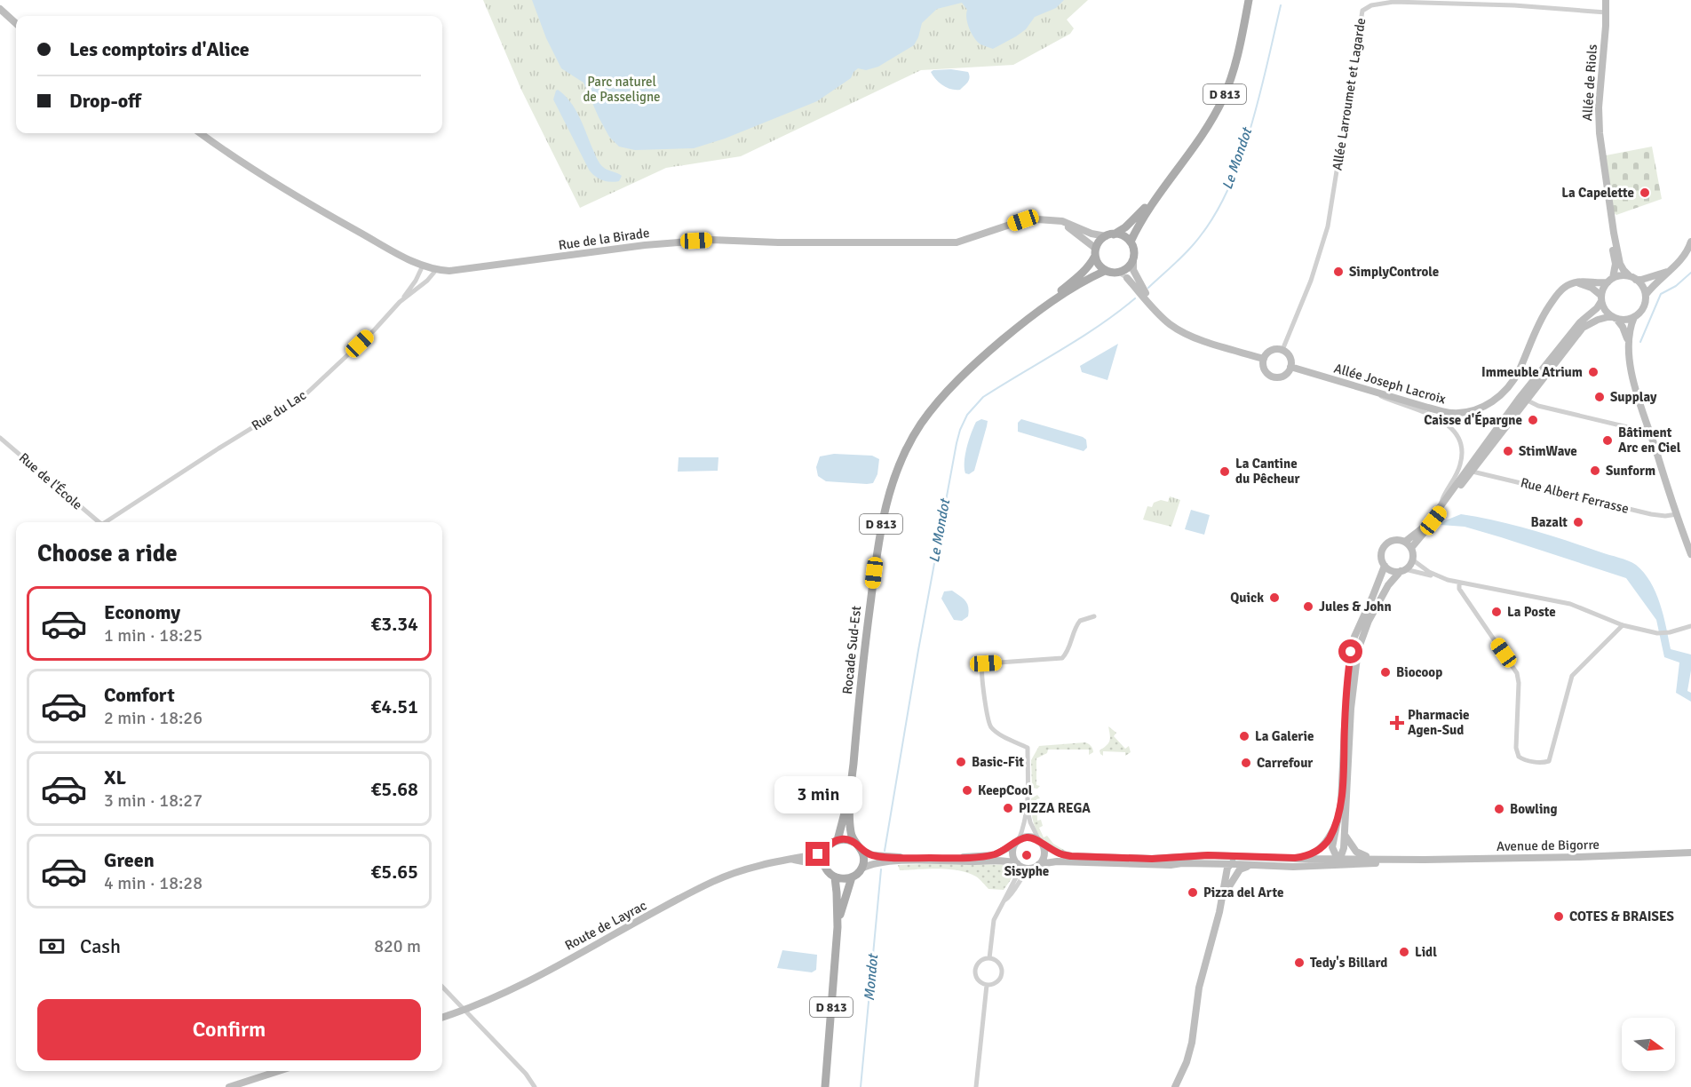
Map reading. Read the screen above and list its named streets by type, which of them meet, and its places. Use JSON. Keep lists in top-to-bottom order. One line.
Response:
{"streets":{"main road":["D 813","Rocade Sud-Est"],"street":["Allée de Riols","Allée Larroumet et Lagarde","Rue de la Birade","Allée Joseph Lacroix","Rue du Lac","Rue de l'École","Rue Albert Ferrasse","Avenue de Bigorre","Route de Layrac"]},"crossings":[["Allée de Riols","Allée Larroumet et Lagarde"],["D 813","Rue de la Birade"],["D 813","Rocade Sud-Est"],["D 813","Route de Layrac"],["Allée Larroumet et Lagarde","Allée Joseph Lacroix"],["Rue de la Birade","Rue du Lac"],["Rue de la Birade","Rocade Sud-Est"],["Rocade Sud-Est","Route de Layrac"]],"water":["Le Mondot","Mondot"],"parks":["Parc naturel de Passeligne"],"places":{"other":["La Capelette","SimplyControle","Immeuble Atrium","Supplay","Caisse d'Épargne","Bâtiment Arc en Ciel","StimWave","Sunform","La Cantine du Pêcheur","Bazalt","Quick","Jules & John","La Poste","Biocoop","La Galerie","Basic-Fit","Carrefour","KeepCool","PIZZA REGA","Bowling","Sisyphe","Pizza del Arte","COTES & BRAISES","Lidl","Tedy's Billard"],"health":["Pharmacie Agen-Sud"]},"north":"right","page":{"banner":["Les comptoirs d'Alice","Drop-off"],"heading":"Choose a ride","list":[{"name":"Economy","note":"1 min · 18:25","value":"€3.34"},{"name":"Comfort","note":"2 min · 18:26","value":"€4.51"},{"name":"XL","note":"3 min · 18:27","value":"€5.68"},{"name":"Green","note":"4 min · 18:28","value":"€5.65"}],"bubble":"3 min","pay":["Cash","820 m"],"buttons":"Confirm"}}
